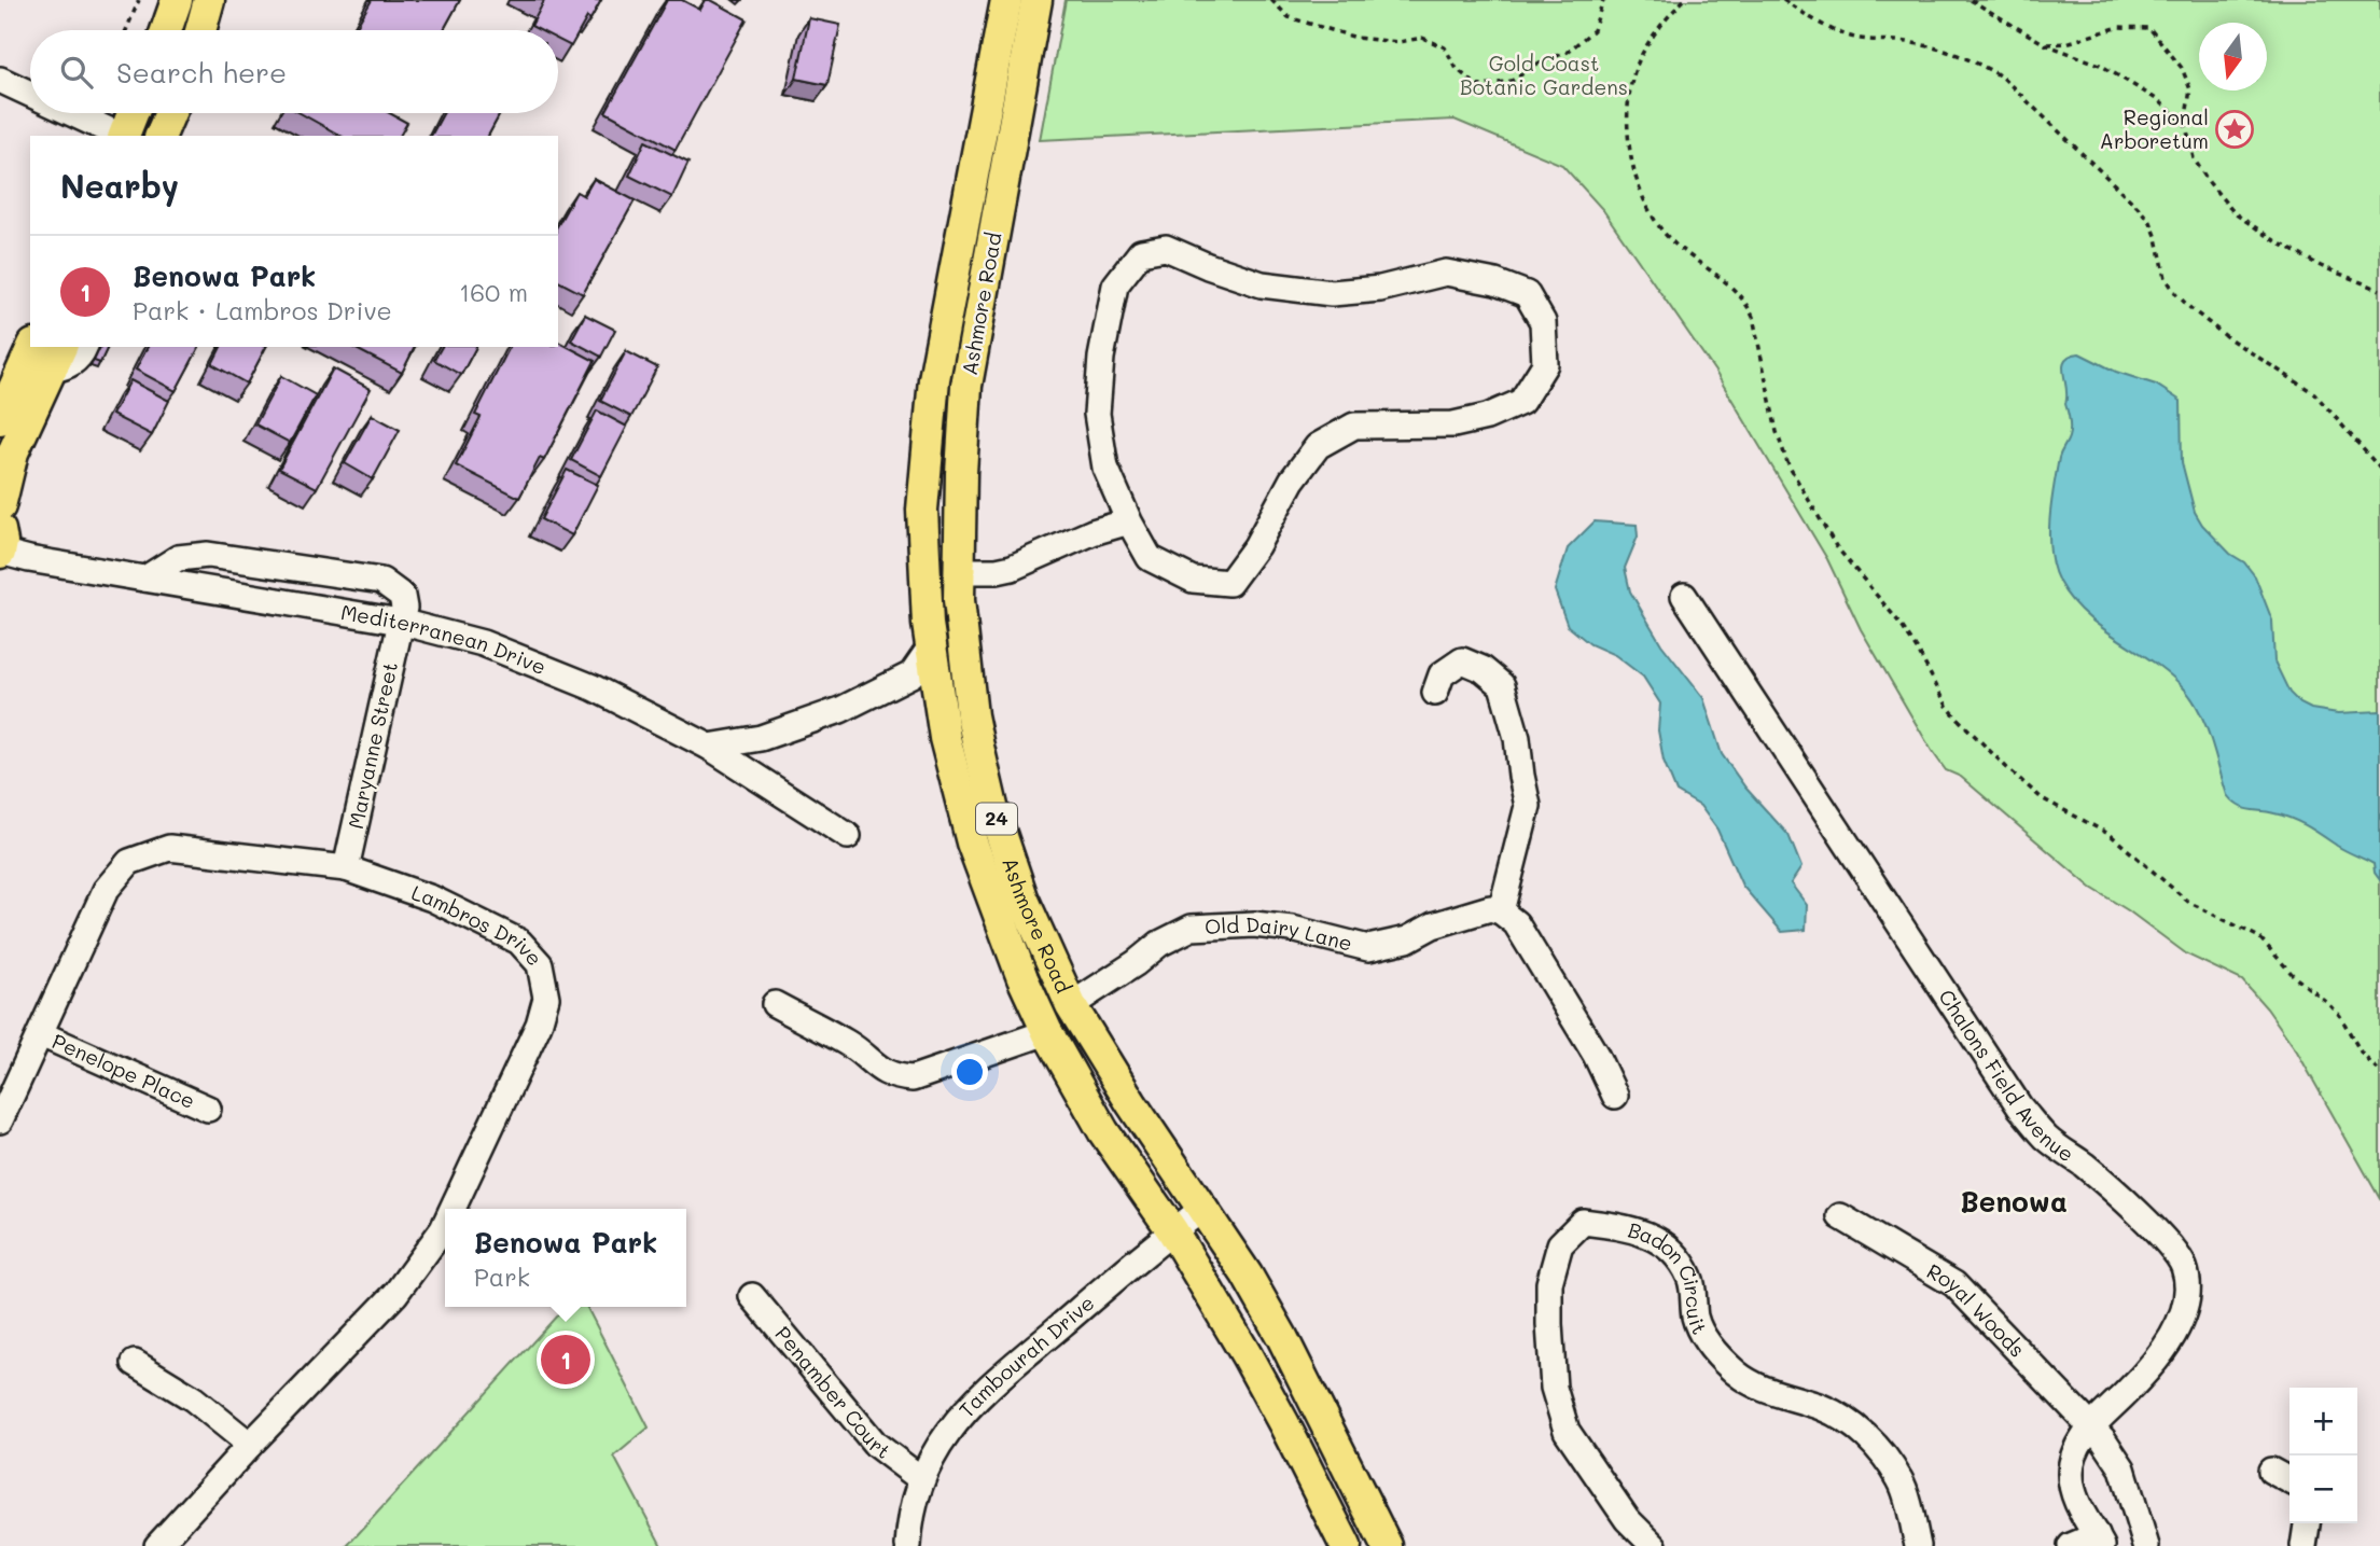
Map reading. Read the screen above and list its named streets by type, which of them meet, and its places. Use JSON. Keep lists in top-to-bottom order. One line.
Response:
{"streets":{"main road":["Ashmore Road","24"],"street":["Mediterranean Drive","Maryanne Street","Lambros Drive","Old Dairy Lane","Penelope Place","Chalons Field Avenue","Badon Circuit","Royal Woods","Tambourah Drive","Penamber Court"]},"crossings":[["Ashmore Road","Old Dairy Lane"],["Ashmore Road","Tambourah Drive"],["Mediterranean Drive","Maryanne Street"],["Maryanne Street","Lambros Drive"],["Lambros Drive","Penelope Place"],["Chalons Field Avenue","Royal Woods"],["Tambourah Drive","Penamber Court"]],"districts":["Benowa"],"parks":["Gold Coast Botanic Gardens"],"places":{"place":["Regional Arboretum"]},"north":"bottom","page":{"search":"Search here","heading":"Nearby","list":[{"mark":"1","name":"Benowa Park","note":"Park · Lambros Drive","value":"160 m"}],"popup":["Benowa Park","Park"],"pins":"1","map_buttons":["+","−"]}}
